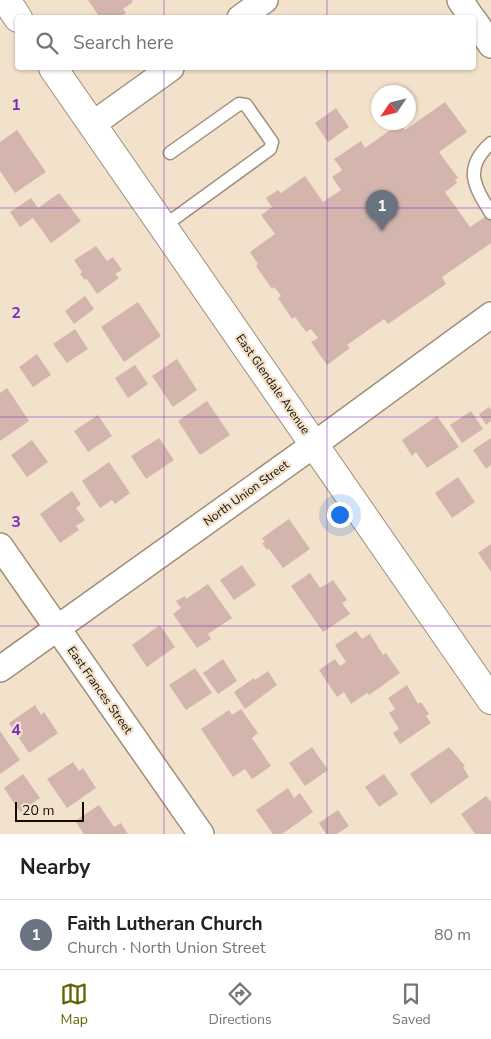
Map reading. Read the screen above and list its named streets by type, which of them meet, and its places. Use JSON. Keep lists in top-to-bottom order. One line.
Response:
{"streets":{"street":["East Glendale Avenue","North Union Street","East Frances Street"]},"crossings":[["East Glendale Avenue","North Union Street"],["North Union Street","East Frances Street"]],"scale_bar":"20 m","north":"bottom left","page":{"search":"Search here","pins":"1","scale":"20 m","heading":"Nearby","list":[{"mark":"1","name":"Faith Lutheran Church","note":"Church · North Union Street","value":"80 m"}],"nav":["Map","Directions","Saved"]},"grid":{"rows":["1","2","3","4"]}}
